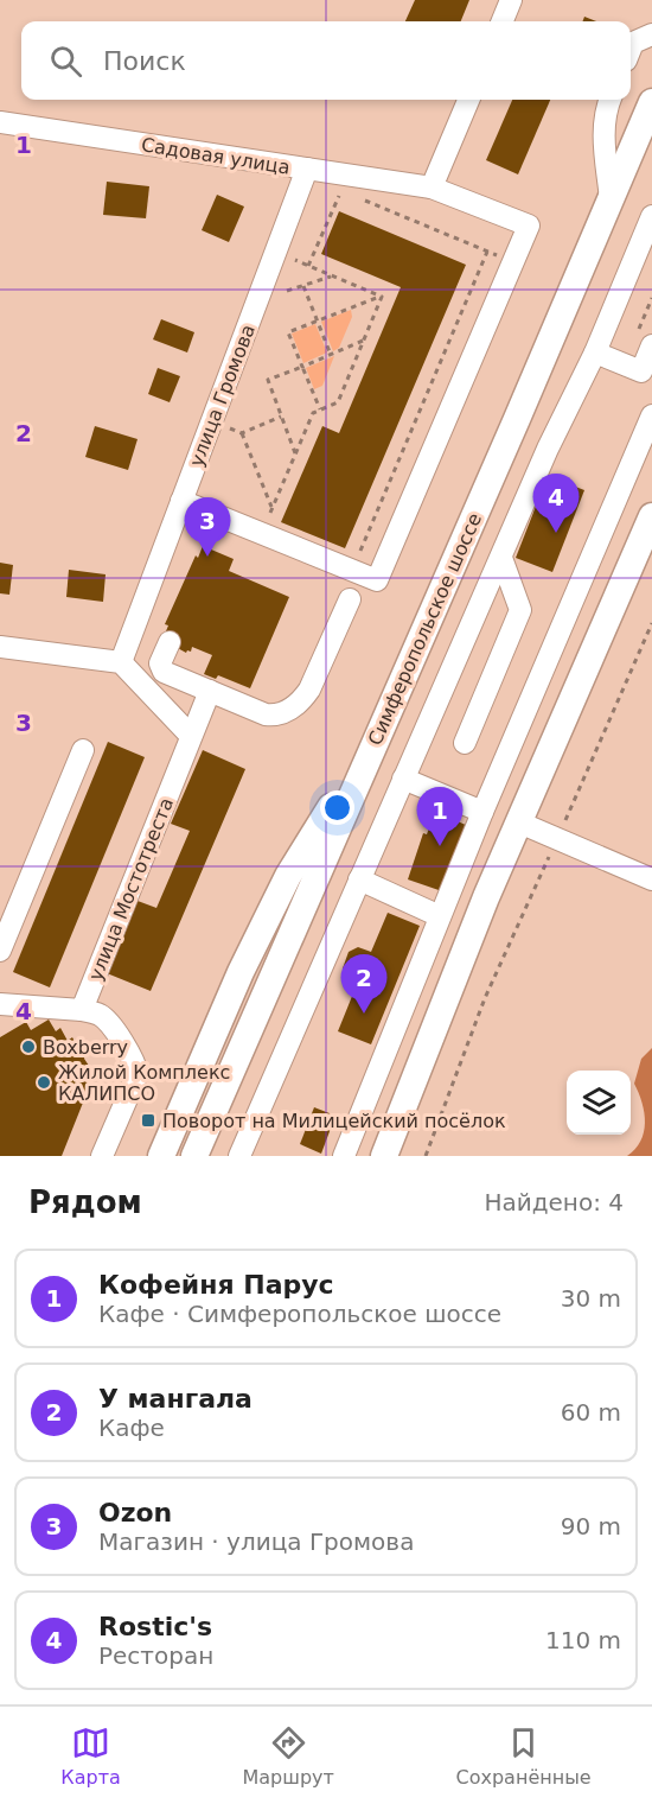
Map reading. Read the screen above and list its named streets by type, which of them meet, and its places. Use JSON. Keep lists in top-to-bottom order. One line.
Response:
{"streets":{"main road":["Симферопольское шоссе"],"street":["Садовая улица","улица Громова","улица Мостотреста"]},"crossings":[["Садовая улица","улица Громова"]],"places":{"other":["Boxberry","Жилой Комплекс КАЛИПСО"],"transit":["Поворот на Милицейский посёлок"]},"page":{"search":"Поиск","pins":["4","3","1","2"],"heading":["Рядом","Найдено: 4"],"list":[{"mark":"1","name":"Кофейня Парус","note":"Кафе · Симферопольское шоссе","value":"30 m"},{"mark":"2","name":"У мангала","note":"Кафе","value":"60 m"},{"mark":"3","name":"Ozon","note":"Магазин · улица Громова","value":"90 m"},{"mark":"4","name":"Rostic's","note":"Ресторан","value":"110 m"}],"nav":["Карта","Маршрут","Сохранённые"]},"grid":{"rows":["1","2","3","4"]}}
